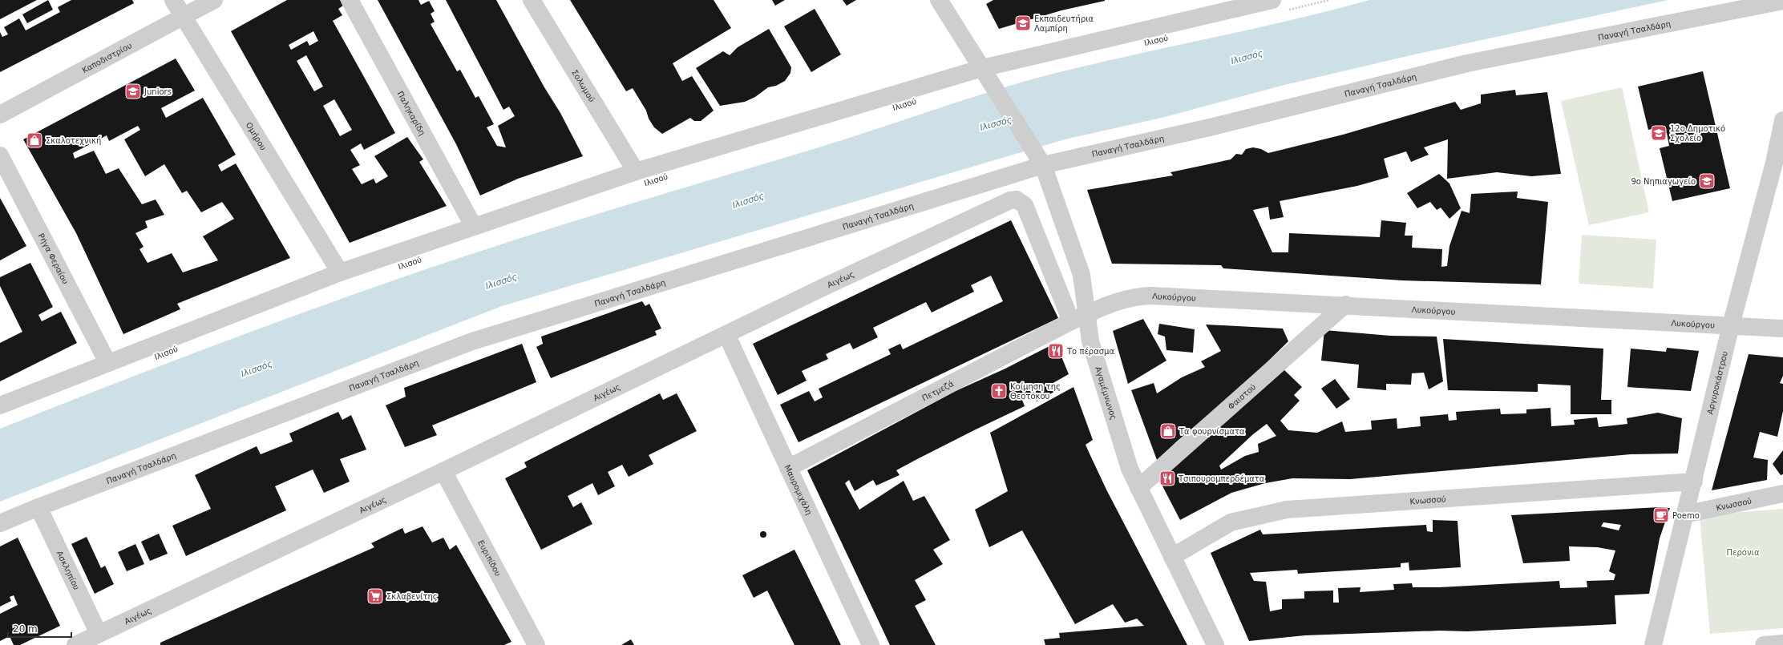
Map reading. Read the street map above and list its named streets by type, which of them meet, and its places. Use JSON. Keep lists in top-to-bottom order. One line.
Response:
{"streets":{"street":["Παναγή Τσαλδάρη","Ιλισού","Καποδιστρίου","Σολωμού","Παληκαρίδη","Ομήρου","Ρήγα Φεραίου","Αιγέως","Λυκούργου","Αργυροκάστρου","Πετμεζά","Αγαμέμνωνος","Φαιστού","Μαυρομιχάλη","Κνωσσού","Ευριπίδου","Ασκληπίου"]},"crossings":[["Παναγή Τσαλδάρη","Αγαμέμνωνος"],["Παναγή Τσαλδάρη","Ασκληπίου"],["Ιλισού","Σολωμού"],["Ιλισού","Παληκαρίδη"],["Ιλισού","Ομήρου"],["Ιλισού","Ρήγα Φεραίου"],["Ιλισού","Αγαμέμνωνος"],["Καποδιστρίου","Ομήρου"],["Αιγέως","Πετμεζά"],["Αιγέως","Μαυρομιχάλη"],["Αιγέως","Ευριπίδου"],["Αιγέως","Ασκληπίου"],["Λυκούργου","Αργυροκάστρου"],["Λυκούργου","Πετμεζά"],["Λυκούργου","Αγαμέμνωνος"],["Λυκούργου","Φαιστού"],["Αργυροκάστρου","Κνωσσού"],["Πετμεζά","Αγαμέμνωνος"],["Πετμεζά","Μαυρομιχάλη"],["Αγαμέμνωνος","Φαιστού"],["Αγαμέμνωνος","Κνωσσού"]],"water":["Ιλισσός"],"parks":["Περόνια"],"places":{"school or university":["Εκπαιδευτήρια Λαμπίρη","Juniors","12ο Δημοτικό Σχολείο","9ο Νηπιαγωγείο"],"shop":["Σκαλοτεχνική","Τα φουρνίσματα"],"restaurant":["Το πέρασμα","Τσιπουρομπερδέματα"],"church":["Κοίμηση της Θεοτόκου"],"cafe":["Poemo"],"supermarket":["Σκλαβενίτης"]},"scale_bar":"20 m"}
